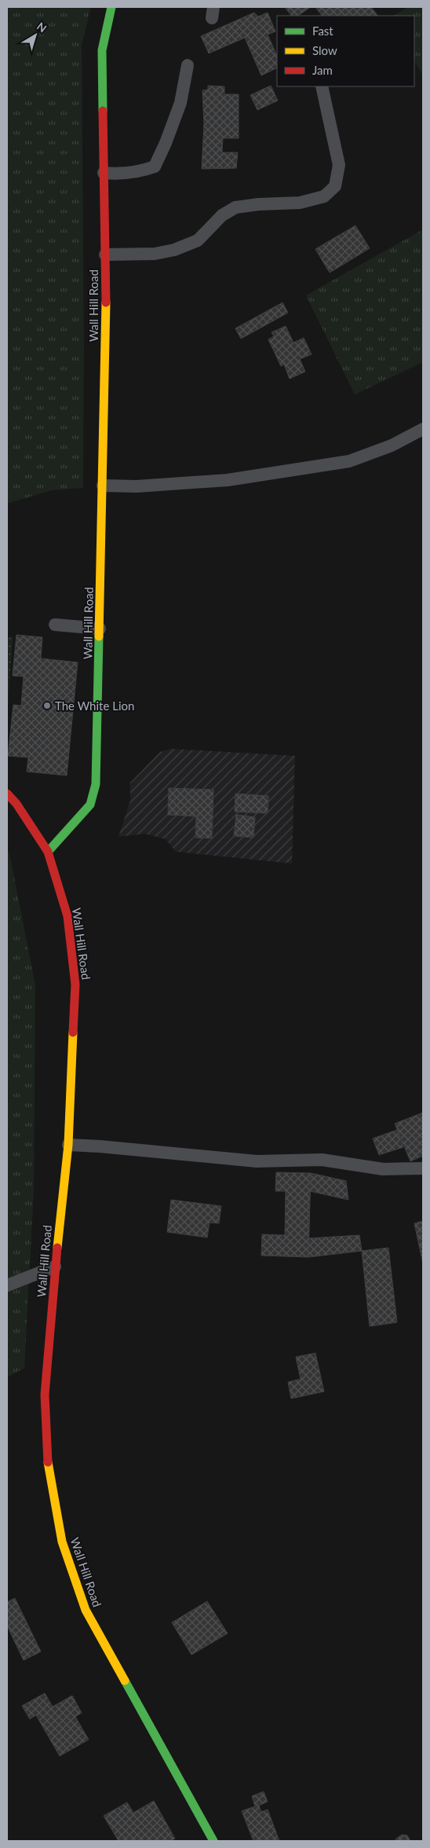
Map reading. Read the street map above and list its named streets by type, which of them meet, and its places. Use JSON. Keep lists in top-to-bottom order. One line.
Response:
{"streets":{"street":["Wall Hill Road"]},"places":["The White Lion"],"legend":["Fast","Slow","Jam"],"north":"top right"}
